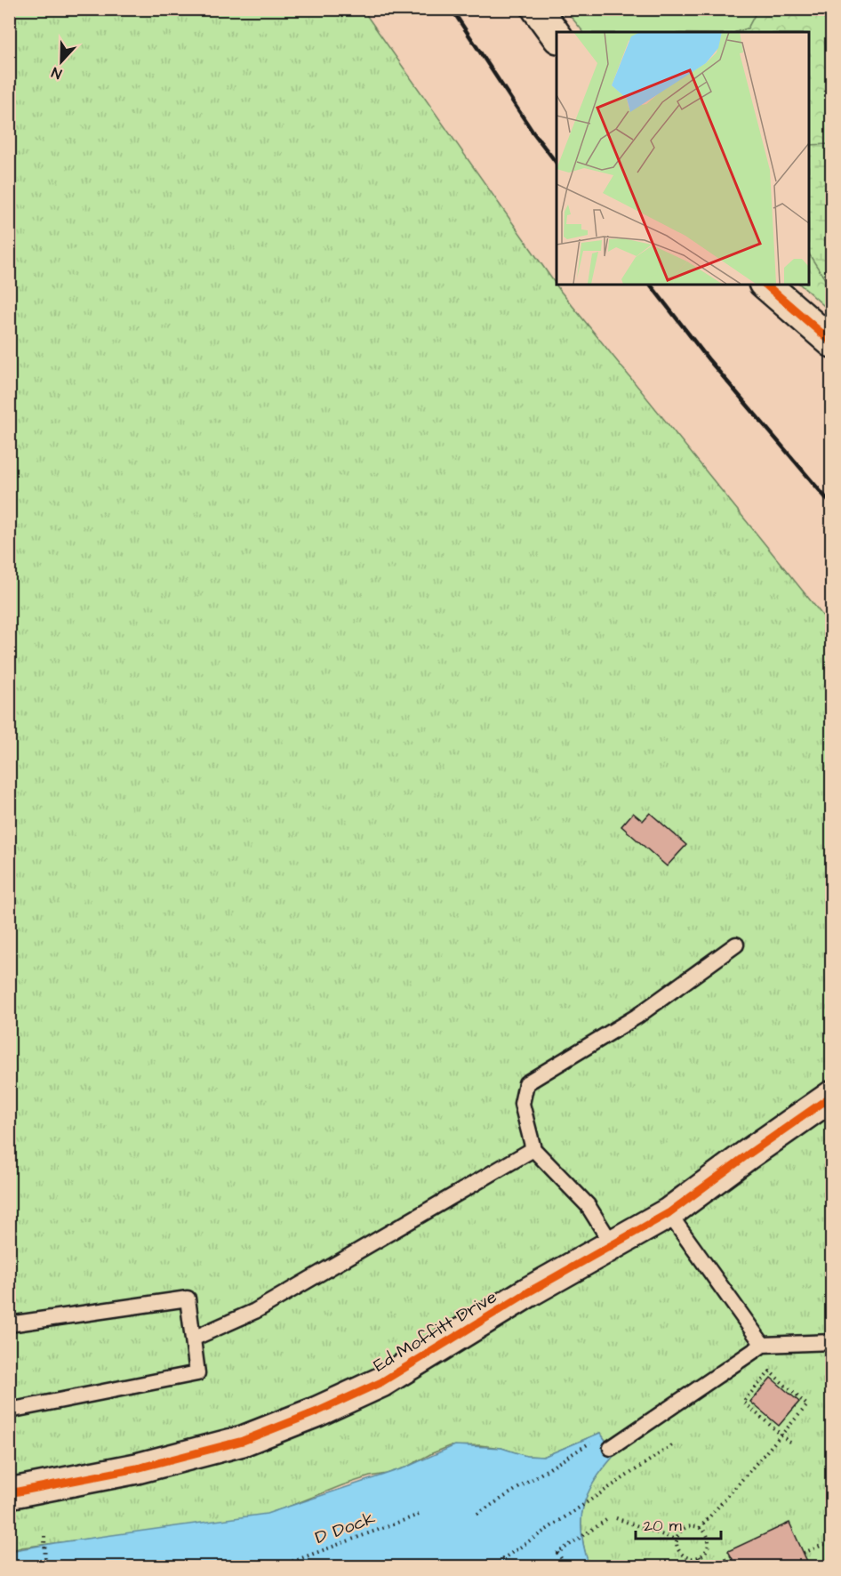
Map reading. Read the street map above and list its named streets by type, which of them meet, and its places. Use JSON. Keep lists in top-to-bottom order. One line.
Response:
{"streets":{"street":["Ed Moffitt Drive"],"path":["D Dock"]},"scale_bar":"20 m","north":"bottom"}
